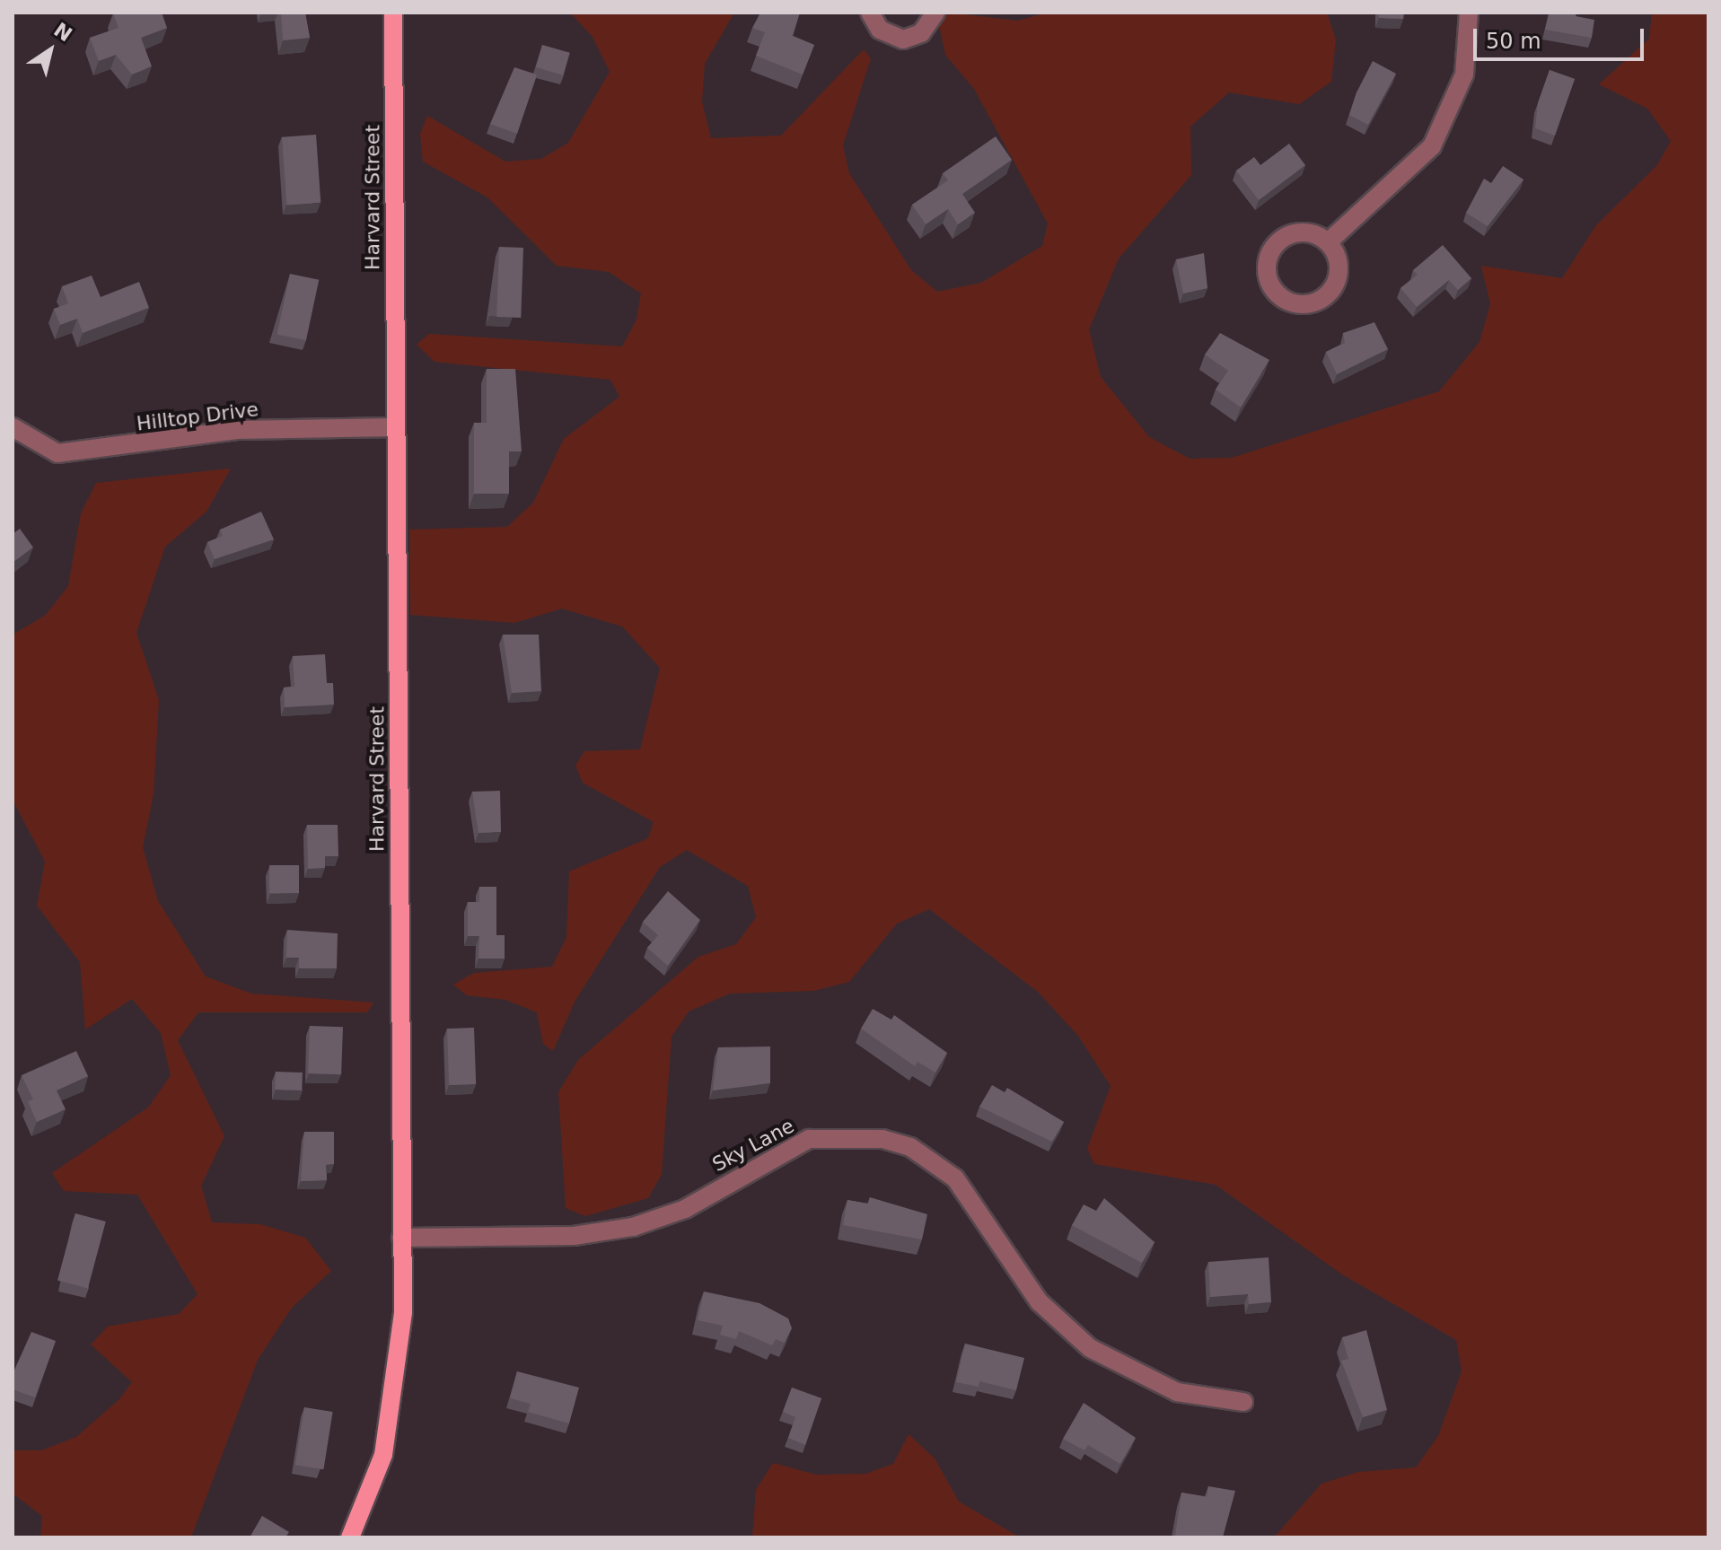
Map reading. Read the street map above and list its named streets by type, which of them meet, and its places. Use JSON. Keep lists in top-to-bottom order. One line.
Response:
{"streets":{"main road":["Harvard Street"],"street":["Hilltop Drive","Sky Lane"]},"crossings":[["Harvard Street","Hilltop Drive"],["Harvard Street","Sky Lane"]],"scale_bar":"50 m","north":"top right"}
